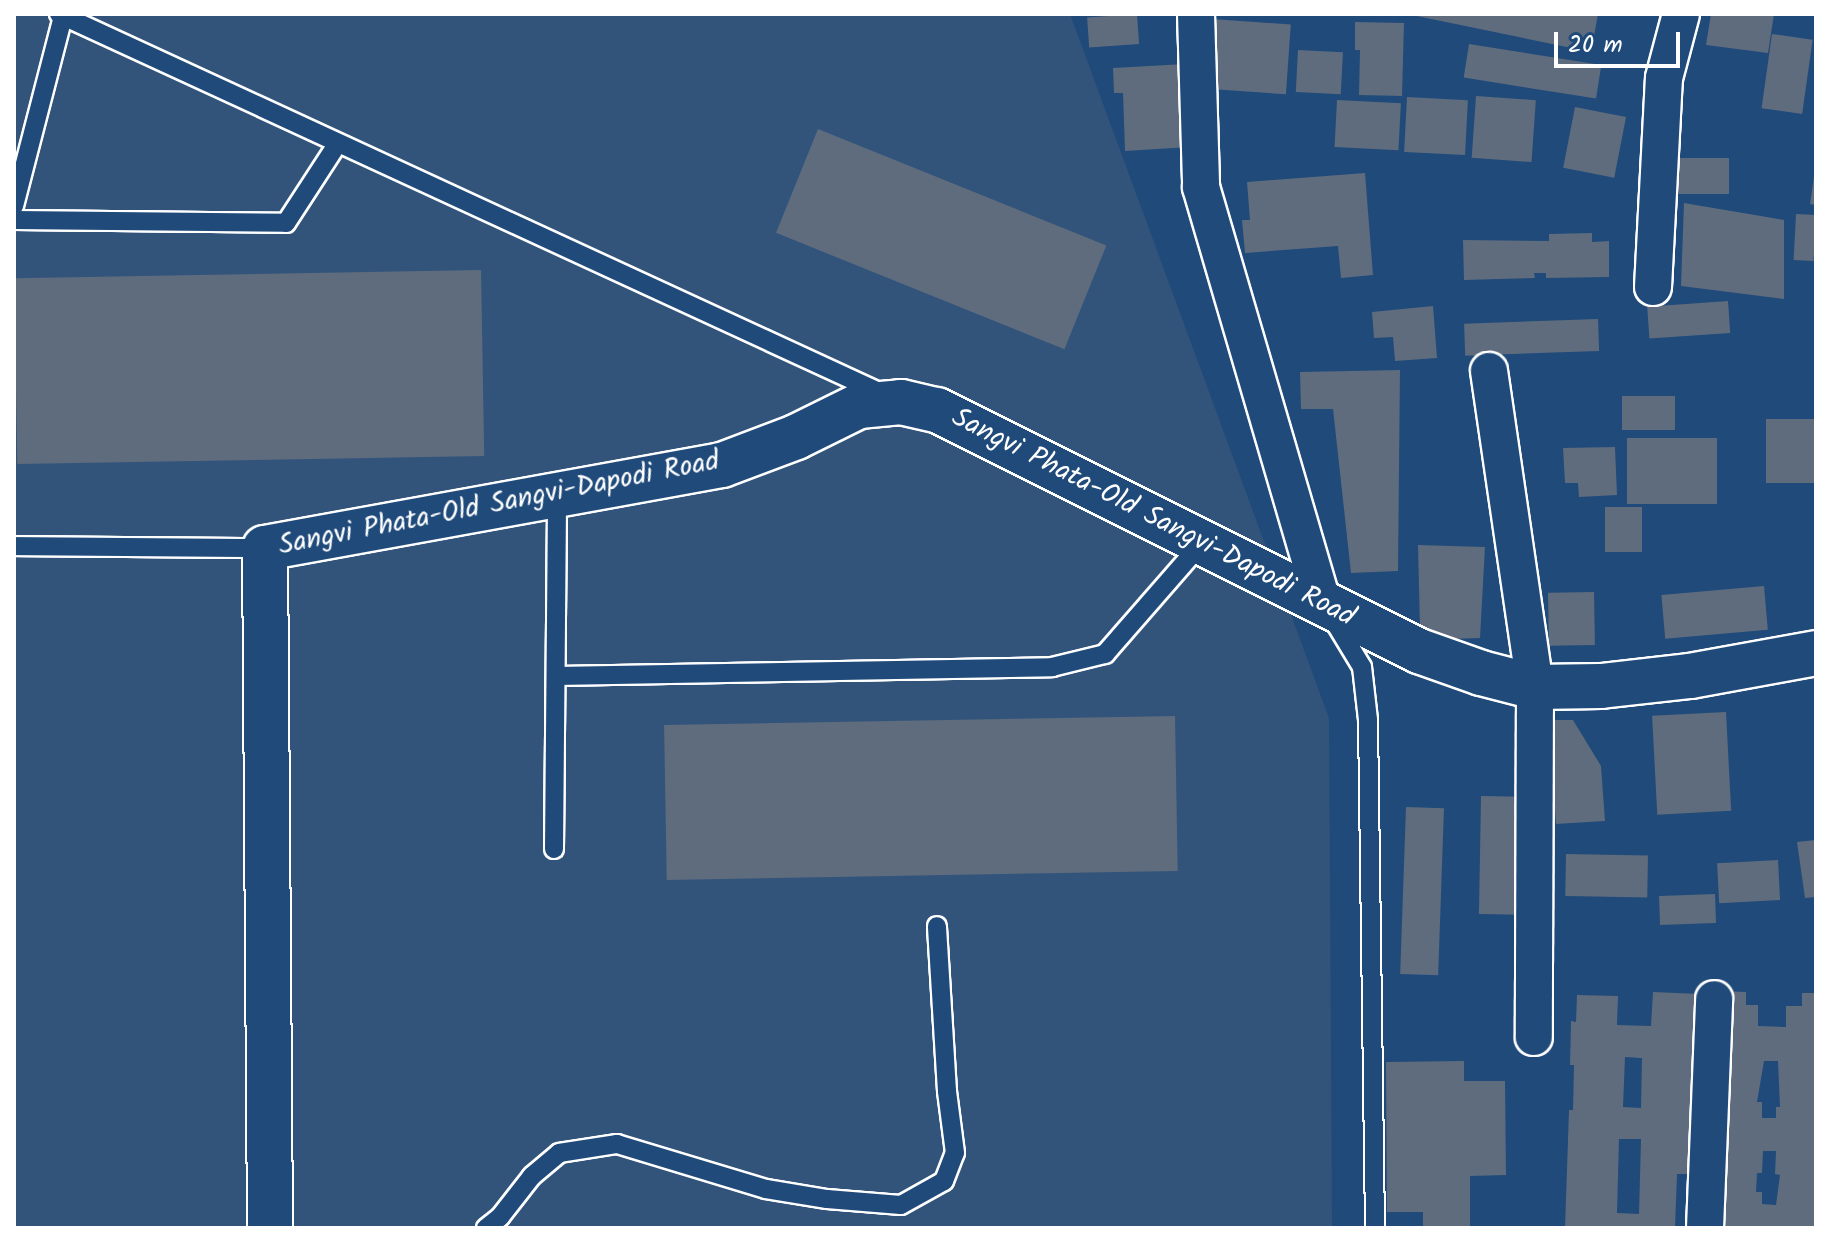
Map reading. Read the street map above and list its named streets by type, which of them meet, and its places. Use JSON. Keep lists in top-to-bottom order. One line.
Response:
{"streets":{"main road":["Sangvi Phata-Old Sangvi-Dapodi Road"]},"scale_bar":"20 m"}
